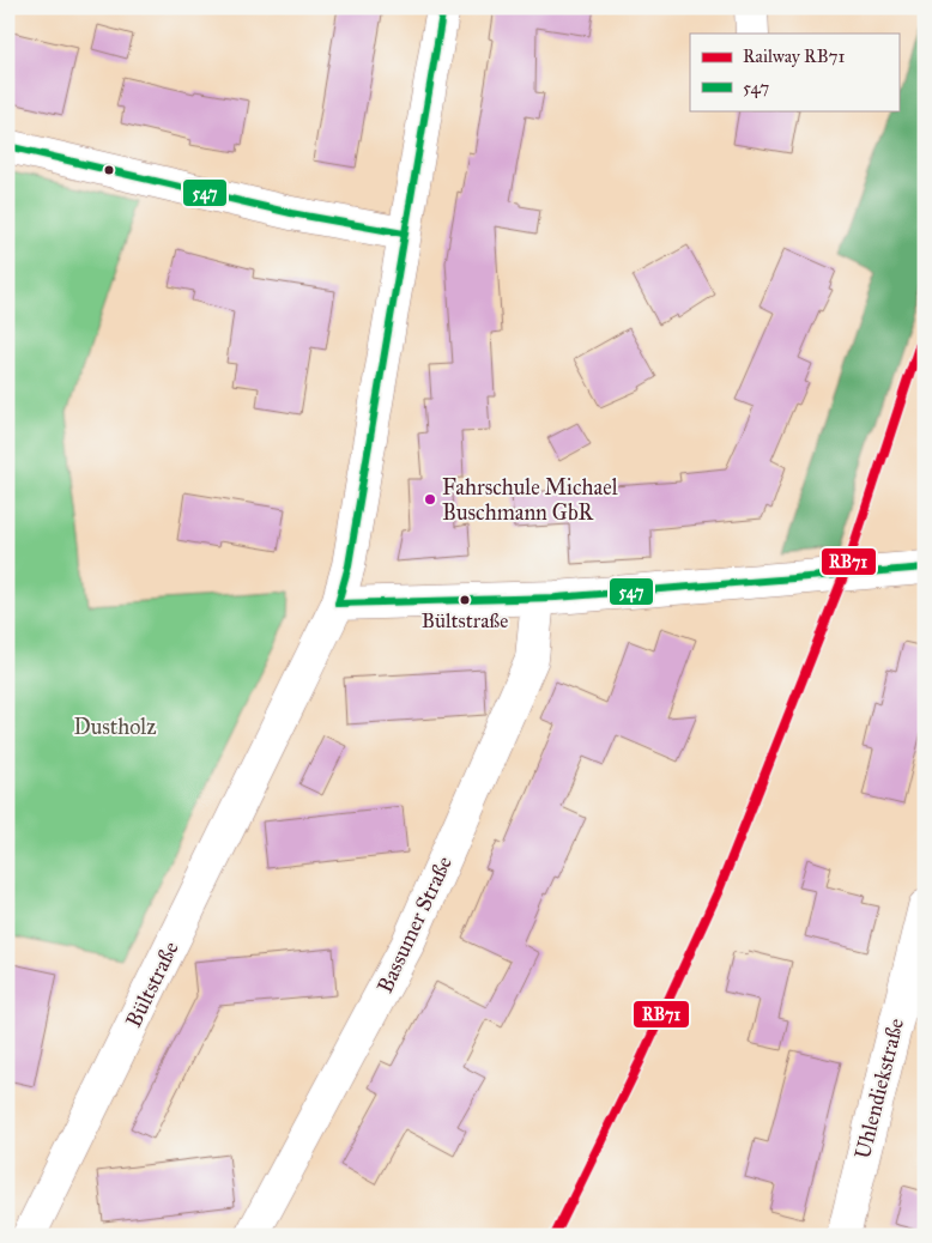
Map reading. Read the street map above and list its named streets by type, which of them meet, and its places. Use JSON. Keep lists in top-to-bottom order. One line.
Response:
{"streets":{"street":["Bassumer Straße","Bültstraße","Uhlendiekstraße"]},"parks":["Dustholz"],"places":["Fahrschule Michael Buschmann GbR","Bültstraße"],"lines":["transit line 547","rail line RB71"],"legend":["Railway RB71","547"]}
